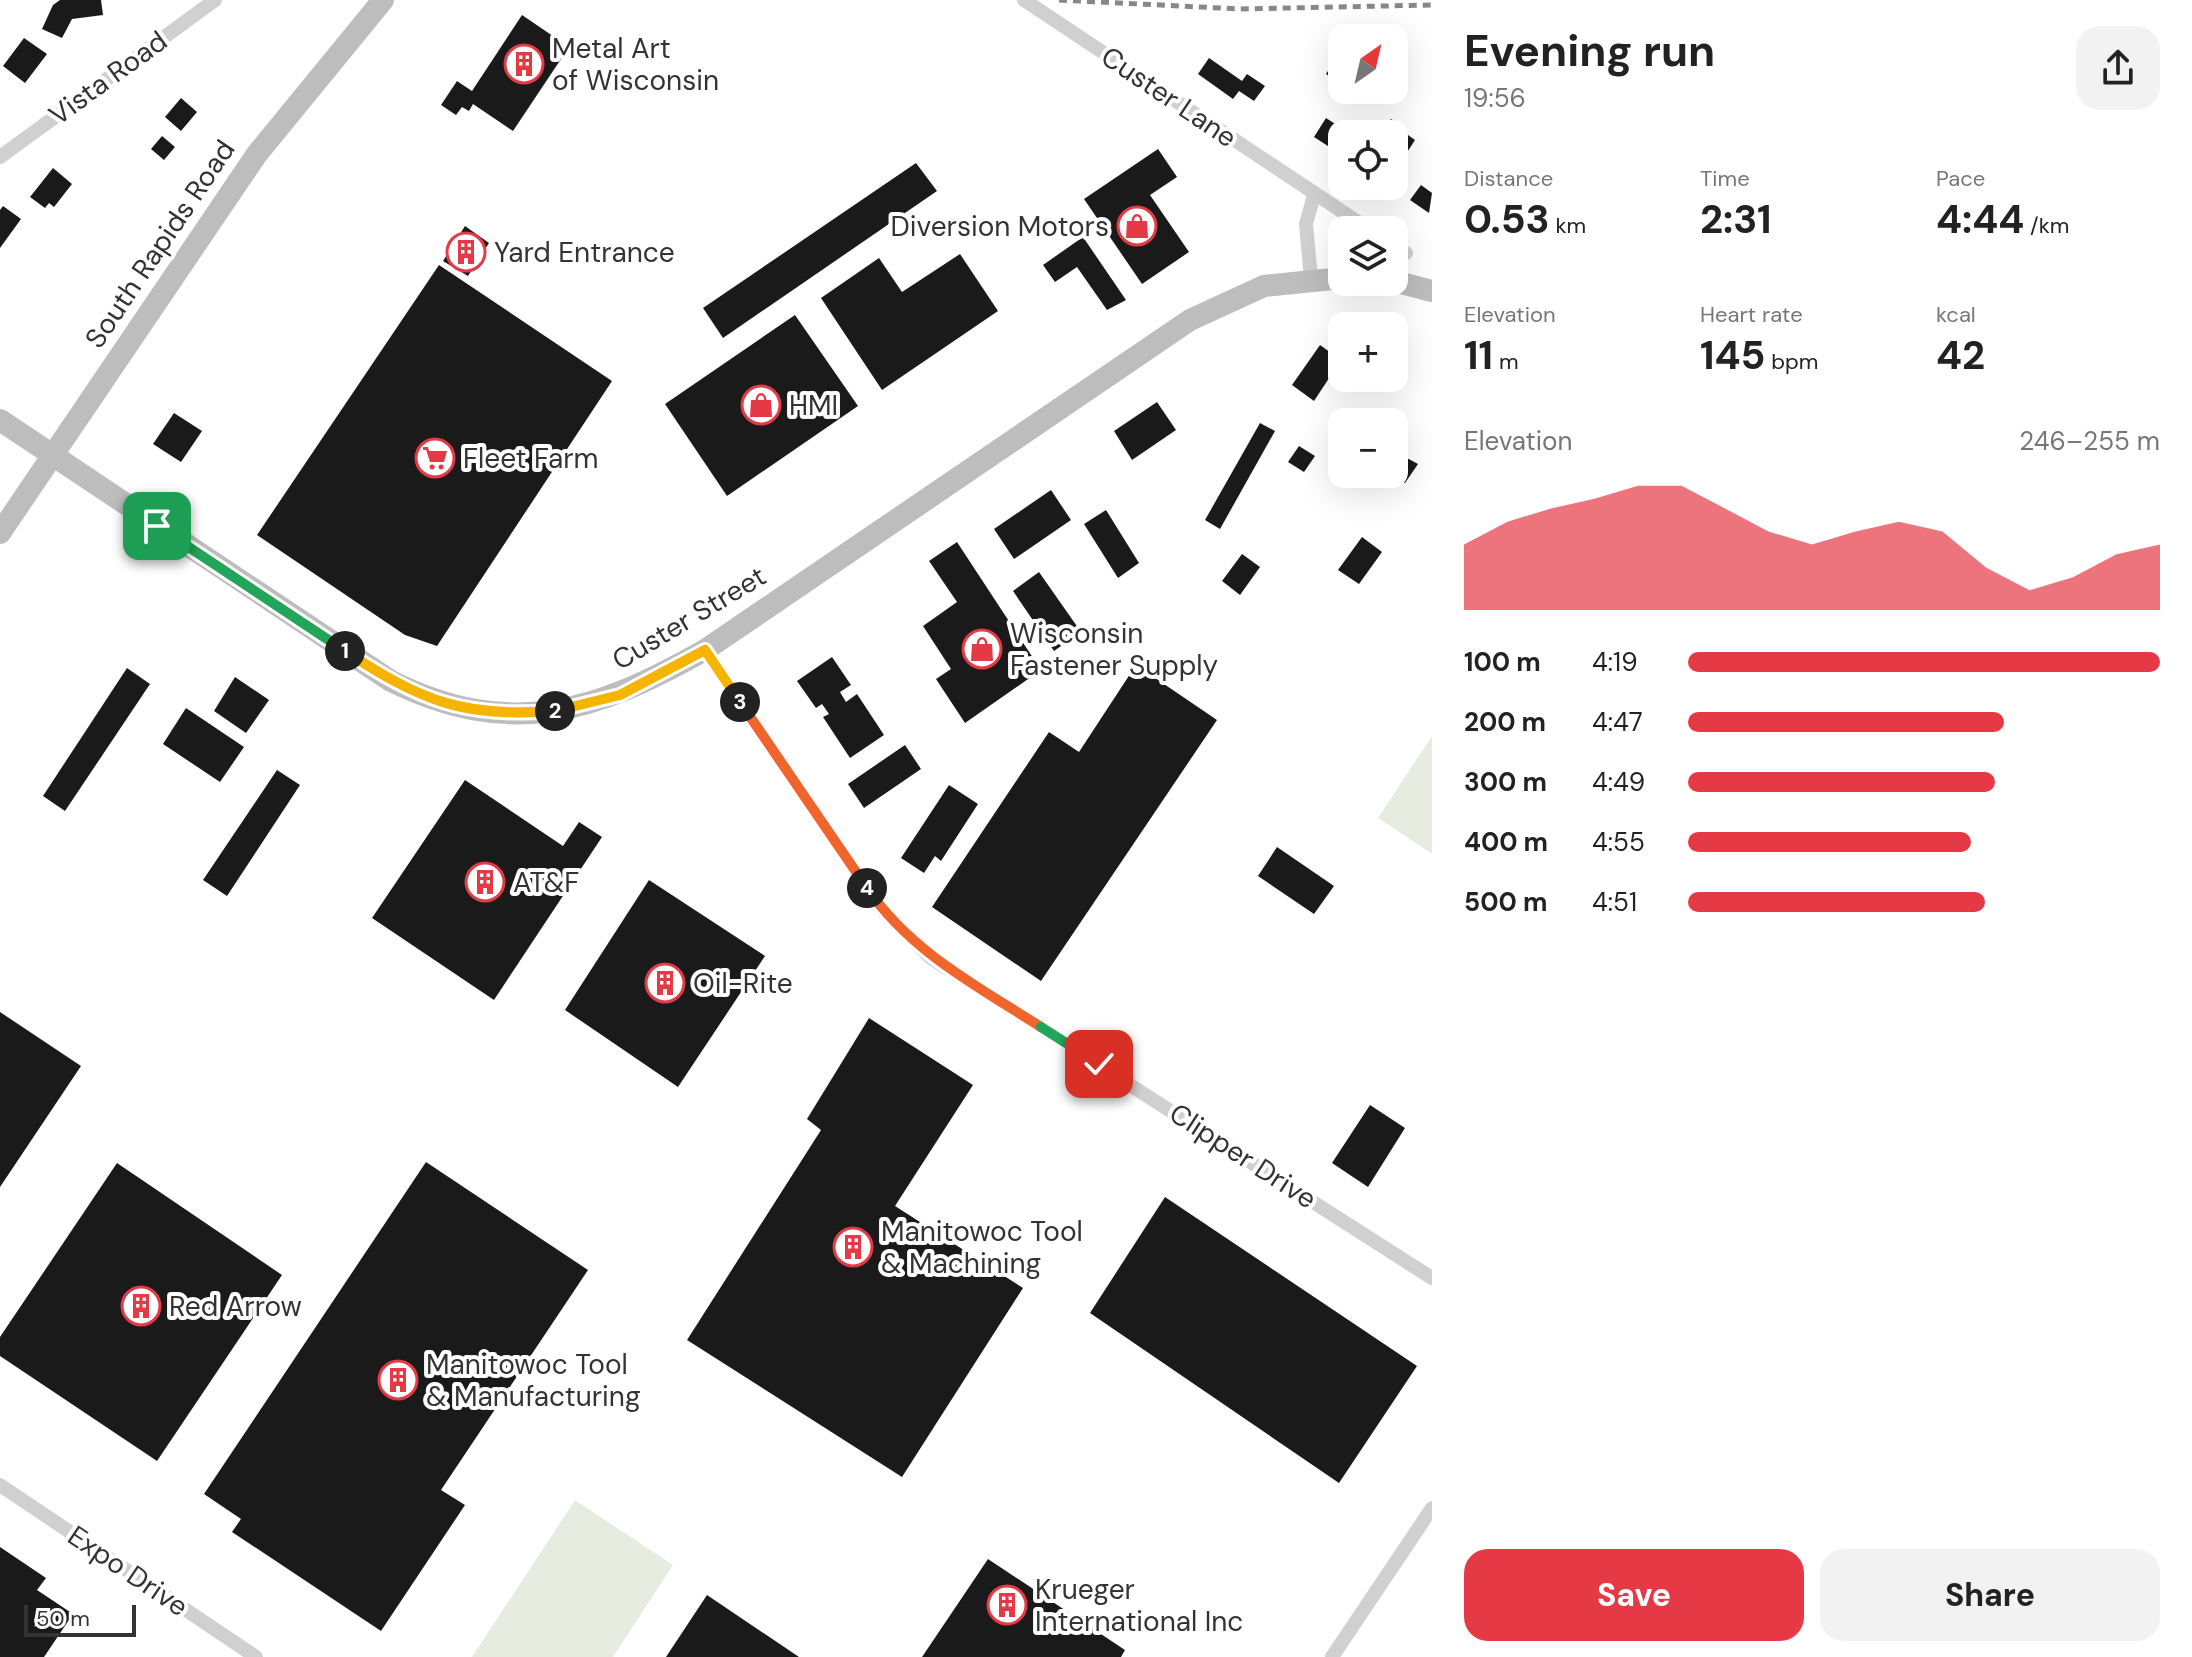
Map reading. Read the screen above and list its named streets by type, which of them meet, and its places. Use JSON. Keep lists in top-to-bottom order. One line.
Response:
{"streets":{"street":["Vista Road","Custer Lane","South Rapids Road","Custer Street","Clipper Drive","Expo Drive"]},"crossings":[["South Rapids Road","Custer Street"],["Custer Street","Clipper Drive"]],"places":{"building":["Metal Art of Wisconsin","Yard Entrance","AT&F","Oil-Rite","Manitowoc Tool & Machining","Red Arrow","Manitowoc Tool & Manufacturing","Krueger International Inc"],"shop":["Diversion Motors","HMI","Wisconsin Fastener Supply"],"supermarket":["Fleet Farm"]},"scale_bar":"50 m","north":"top right","page":{"heading":["Evening run","19:56"],"map_buttons":["+","−"],"stats":[["Distance","0.53 km"],["Time","2:31"],["Pace","4:44 /km"],["Elevation","11 m"],["Heart rate","145 bpm"],["kcal","42"]],"chart":["Elevation","246–255 m"],"pins":["1","3","2","4"],"list":[{"name":"100 m","note":"4:19"},{"name":"200 m","note":"4:47"},{"name":"300 m","note":"4:49"},{"name":"400 m","note":"4:55"},{"name":"500 m","note":"4:51"}],"buttons":["Save","Share"],"scale":"50 m"}}
